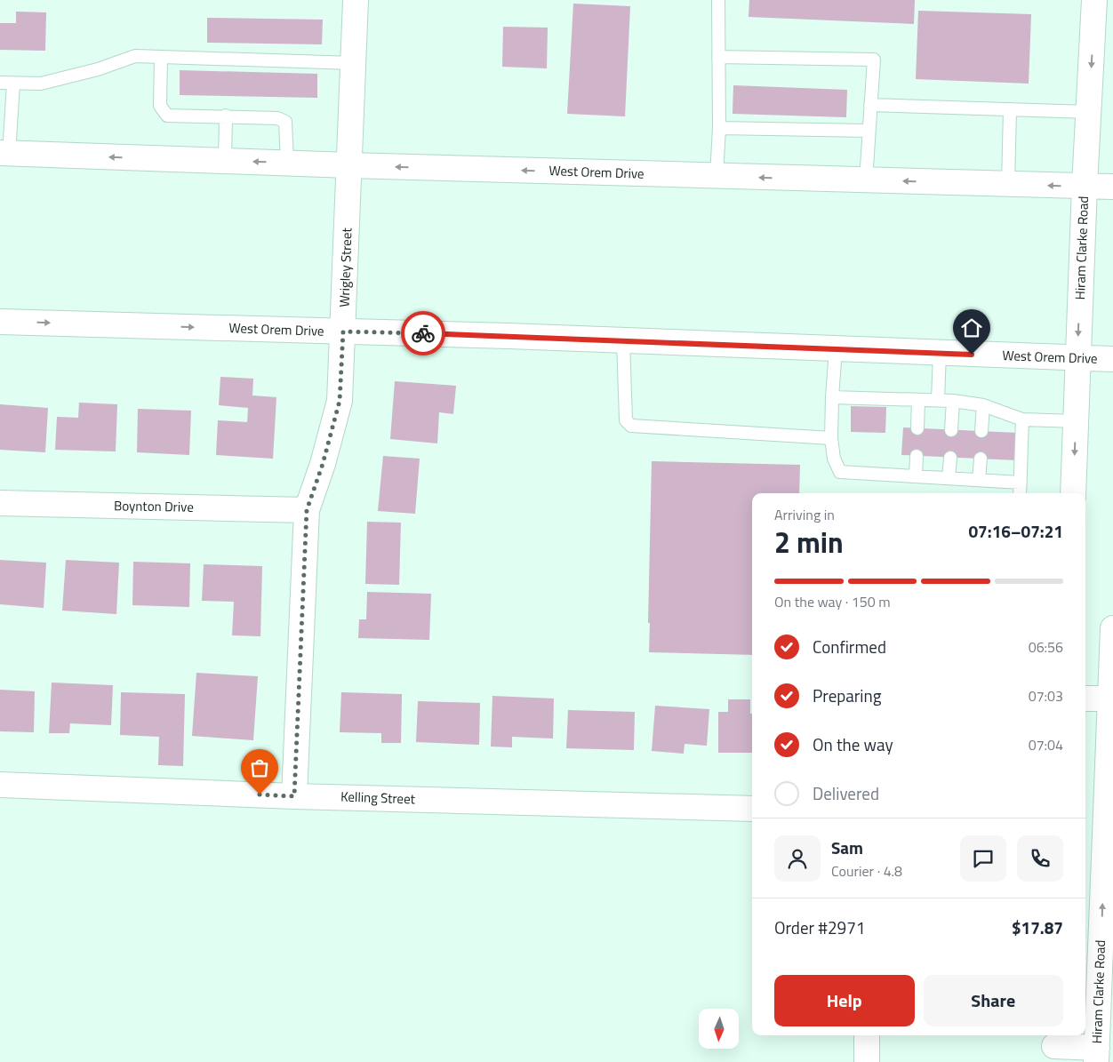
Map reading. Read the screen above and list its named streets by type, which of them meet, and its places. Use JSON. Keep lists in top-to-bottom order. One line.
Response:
{"streets":{"main road":["West Orem Drive","Hiram Clarke Road","Wrigley Street","Boynton Drive","Kelling Street"]},"crossings":[["West Orem Drive","Hiram Clarke Road"],["West Orem Drive","Wrigley Street"],["Wrigley Street","Boynton Drive"],["Wrigley Street","Kelling Street"]],"north":"bottom","page":{"heading":["2 min","Arriving in","07:16–07:21"],"panel":["Sam","Courier · 4.8","Order #2971","$17.87"],"bar":"On the way · 150 m","list":[["Confirmed","06:56"],["Preparing","07:03"],["On the way","07:04"],"Delivered"],"buttons":["Help","Share"]}}
